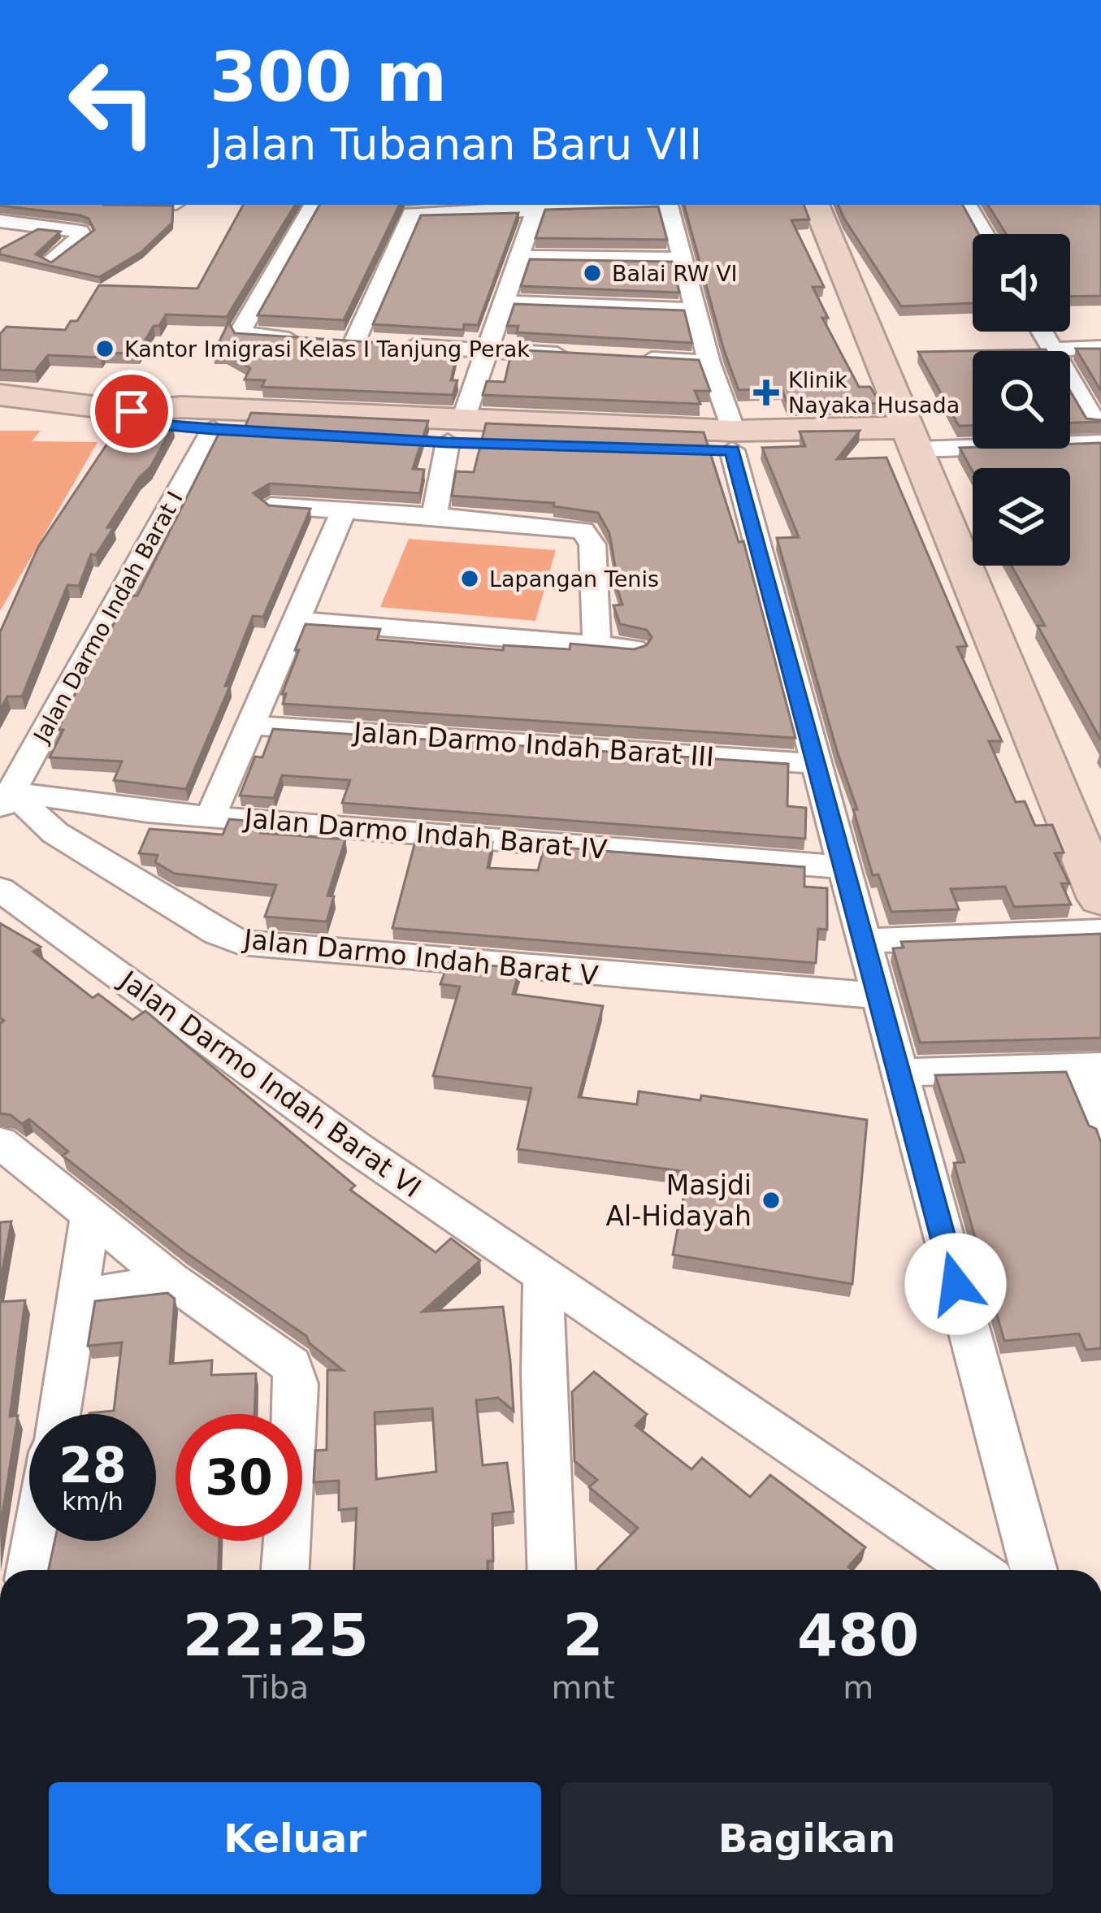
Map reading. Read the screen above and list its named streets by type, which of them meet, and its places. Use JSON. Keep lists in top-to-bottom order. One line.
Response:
{"streets":{"street":["Jalan Darmo Indah Barat I","Jalan Darmo Indah Barat III","Jalan Darmo Indah Barat IV","Jalan Darmo Indah Barat V","Jalan Darmo Indah Barat VI"]},"crossings":[["Jalan Darmo Indah Barat I","Jalan Darmo Indah Barat IV"],["Jalan Darmo Indah Barat I","Jalan Darmo Indah Barat V"],["Jalan Darmo Indah Barat IV","Jalan Darmo Indah Barat V"]],"places":{"other":["Balai RW VI","Kantor Imigrasi Kelas I Tanjung Perak","Lapangan Tenis","Masjdi Al-Hidayah"],"health":["Klinik Nayaka Husada"]},"page":{"turn":["300 m","Jalan Tubanan Baru VII"],"speed":"28 km/h","limit":"30","eta":["22:25","Tiba","2","mnt","480","m"],"buttons":["Keluar","Bagikan"]}}
